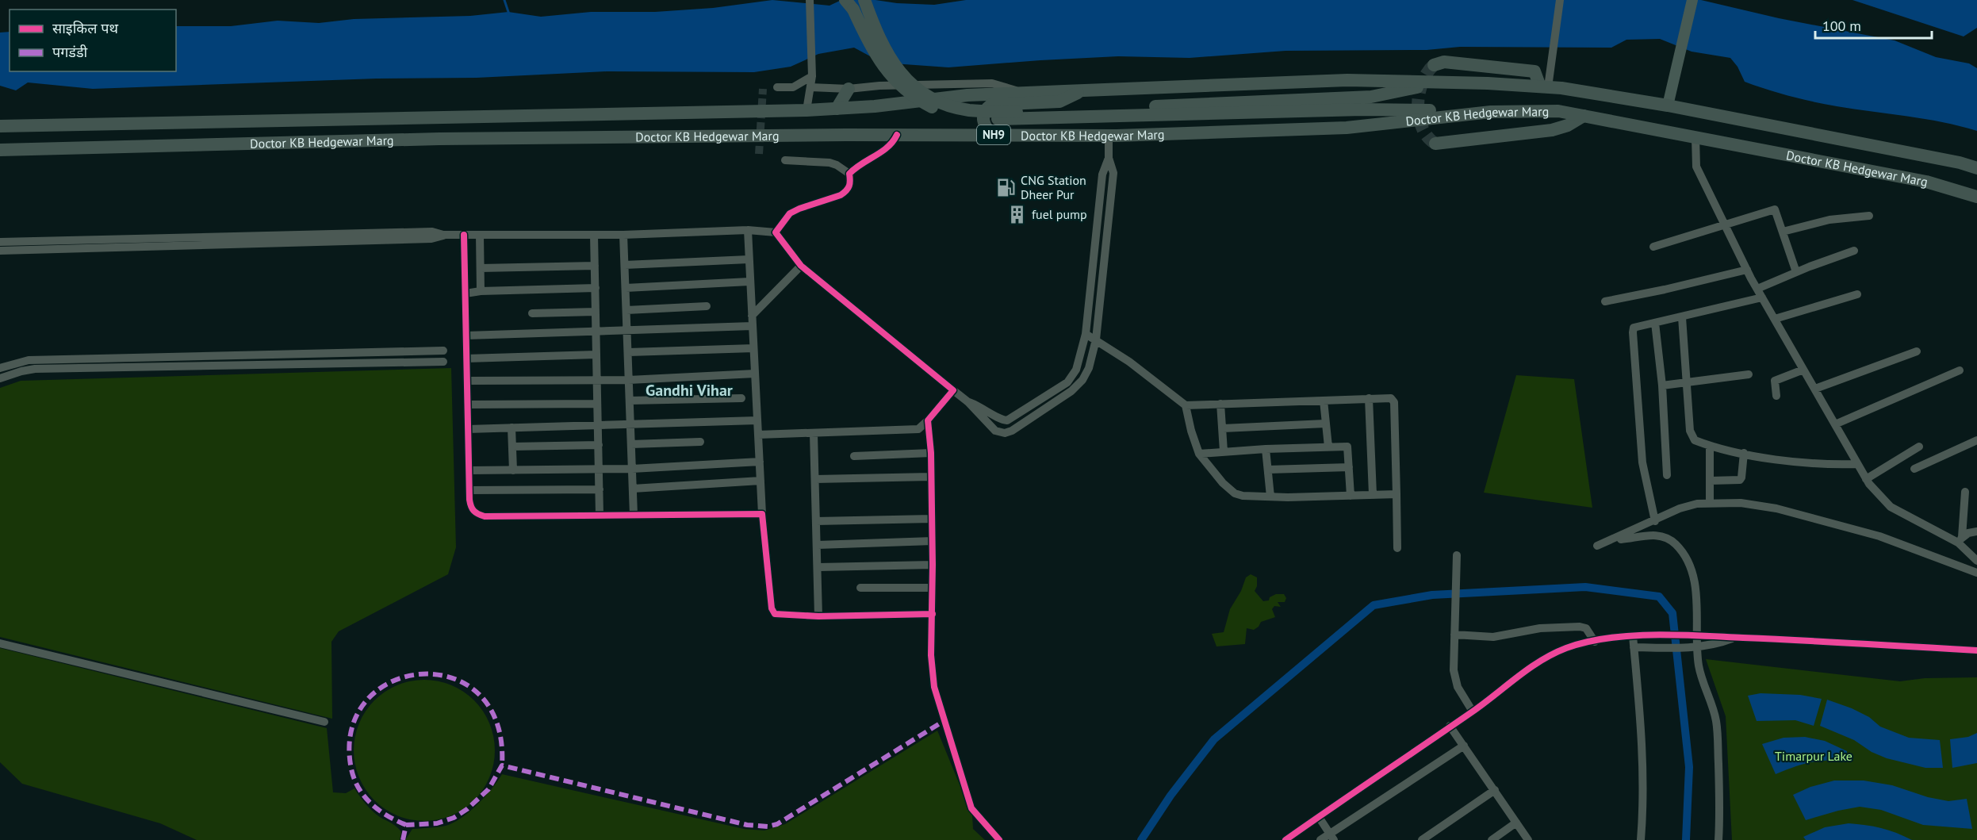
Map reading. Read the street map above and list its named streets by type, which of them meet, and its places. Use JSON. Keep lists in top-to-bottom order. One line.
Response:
{"streets":{"highway":["Doctor KB Hedgewar Marg","NH9"]},"districts":["Gandhi Vihar"],"parks":["Timarpur Lake"],"places":{"fuel station":["CNG Station Dheer Pur"],"building":["fuel pump"]},"legend":["साइकिल पथ","पगडंडी"],"scale_bar":"100 m"}
